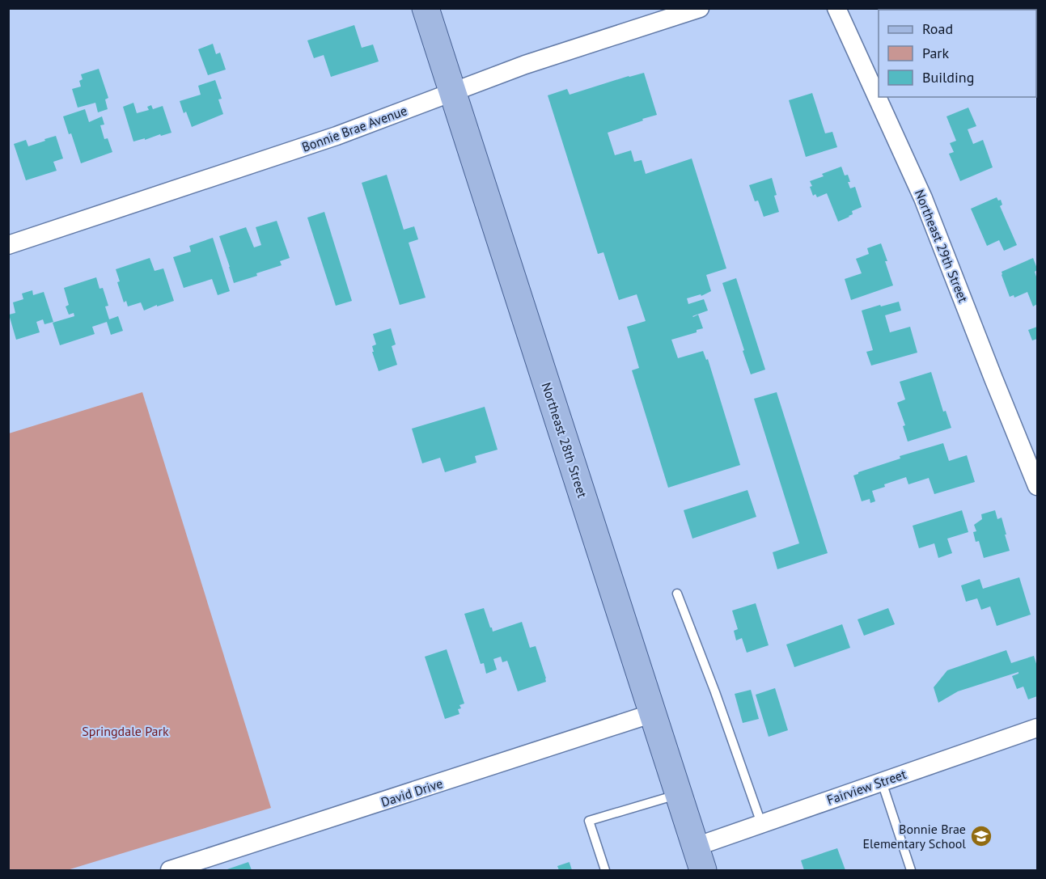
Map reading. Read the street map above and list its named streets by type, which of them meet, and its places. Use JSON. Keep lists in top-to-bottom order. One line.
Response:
{"streets":{"main road":["Northeast 28th Street"],"street":["Bonnie Brae Avenue","Northeast 29th Street","Fairview Street","David Drive"]},"crossings":[["Bonnie Brae Avenue","Northeast 28th Street"],["Northeast 28th Street","Fairview Street"],["Northeast 28th Street","David Drive"]],"parks":["Springdale Park"],"places":{"school or university":["Bonnie Brae Elementary School"]},"legend":["Road","Park","Building"]}
